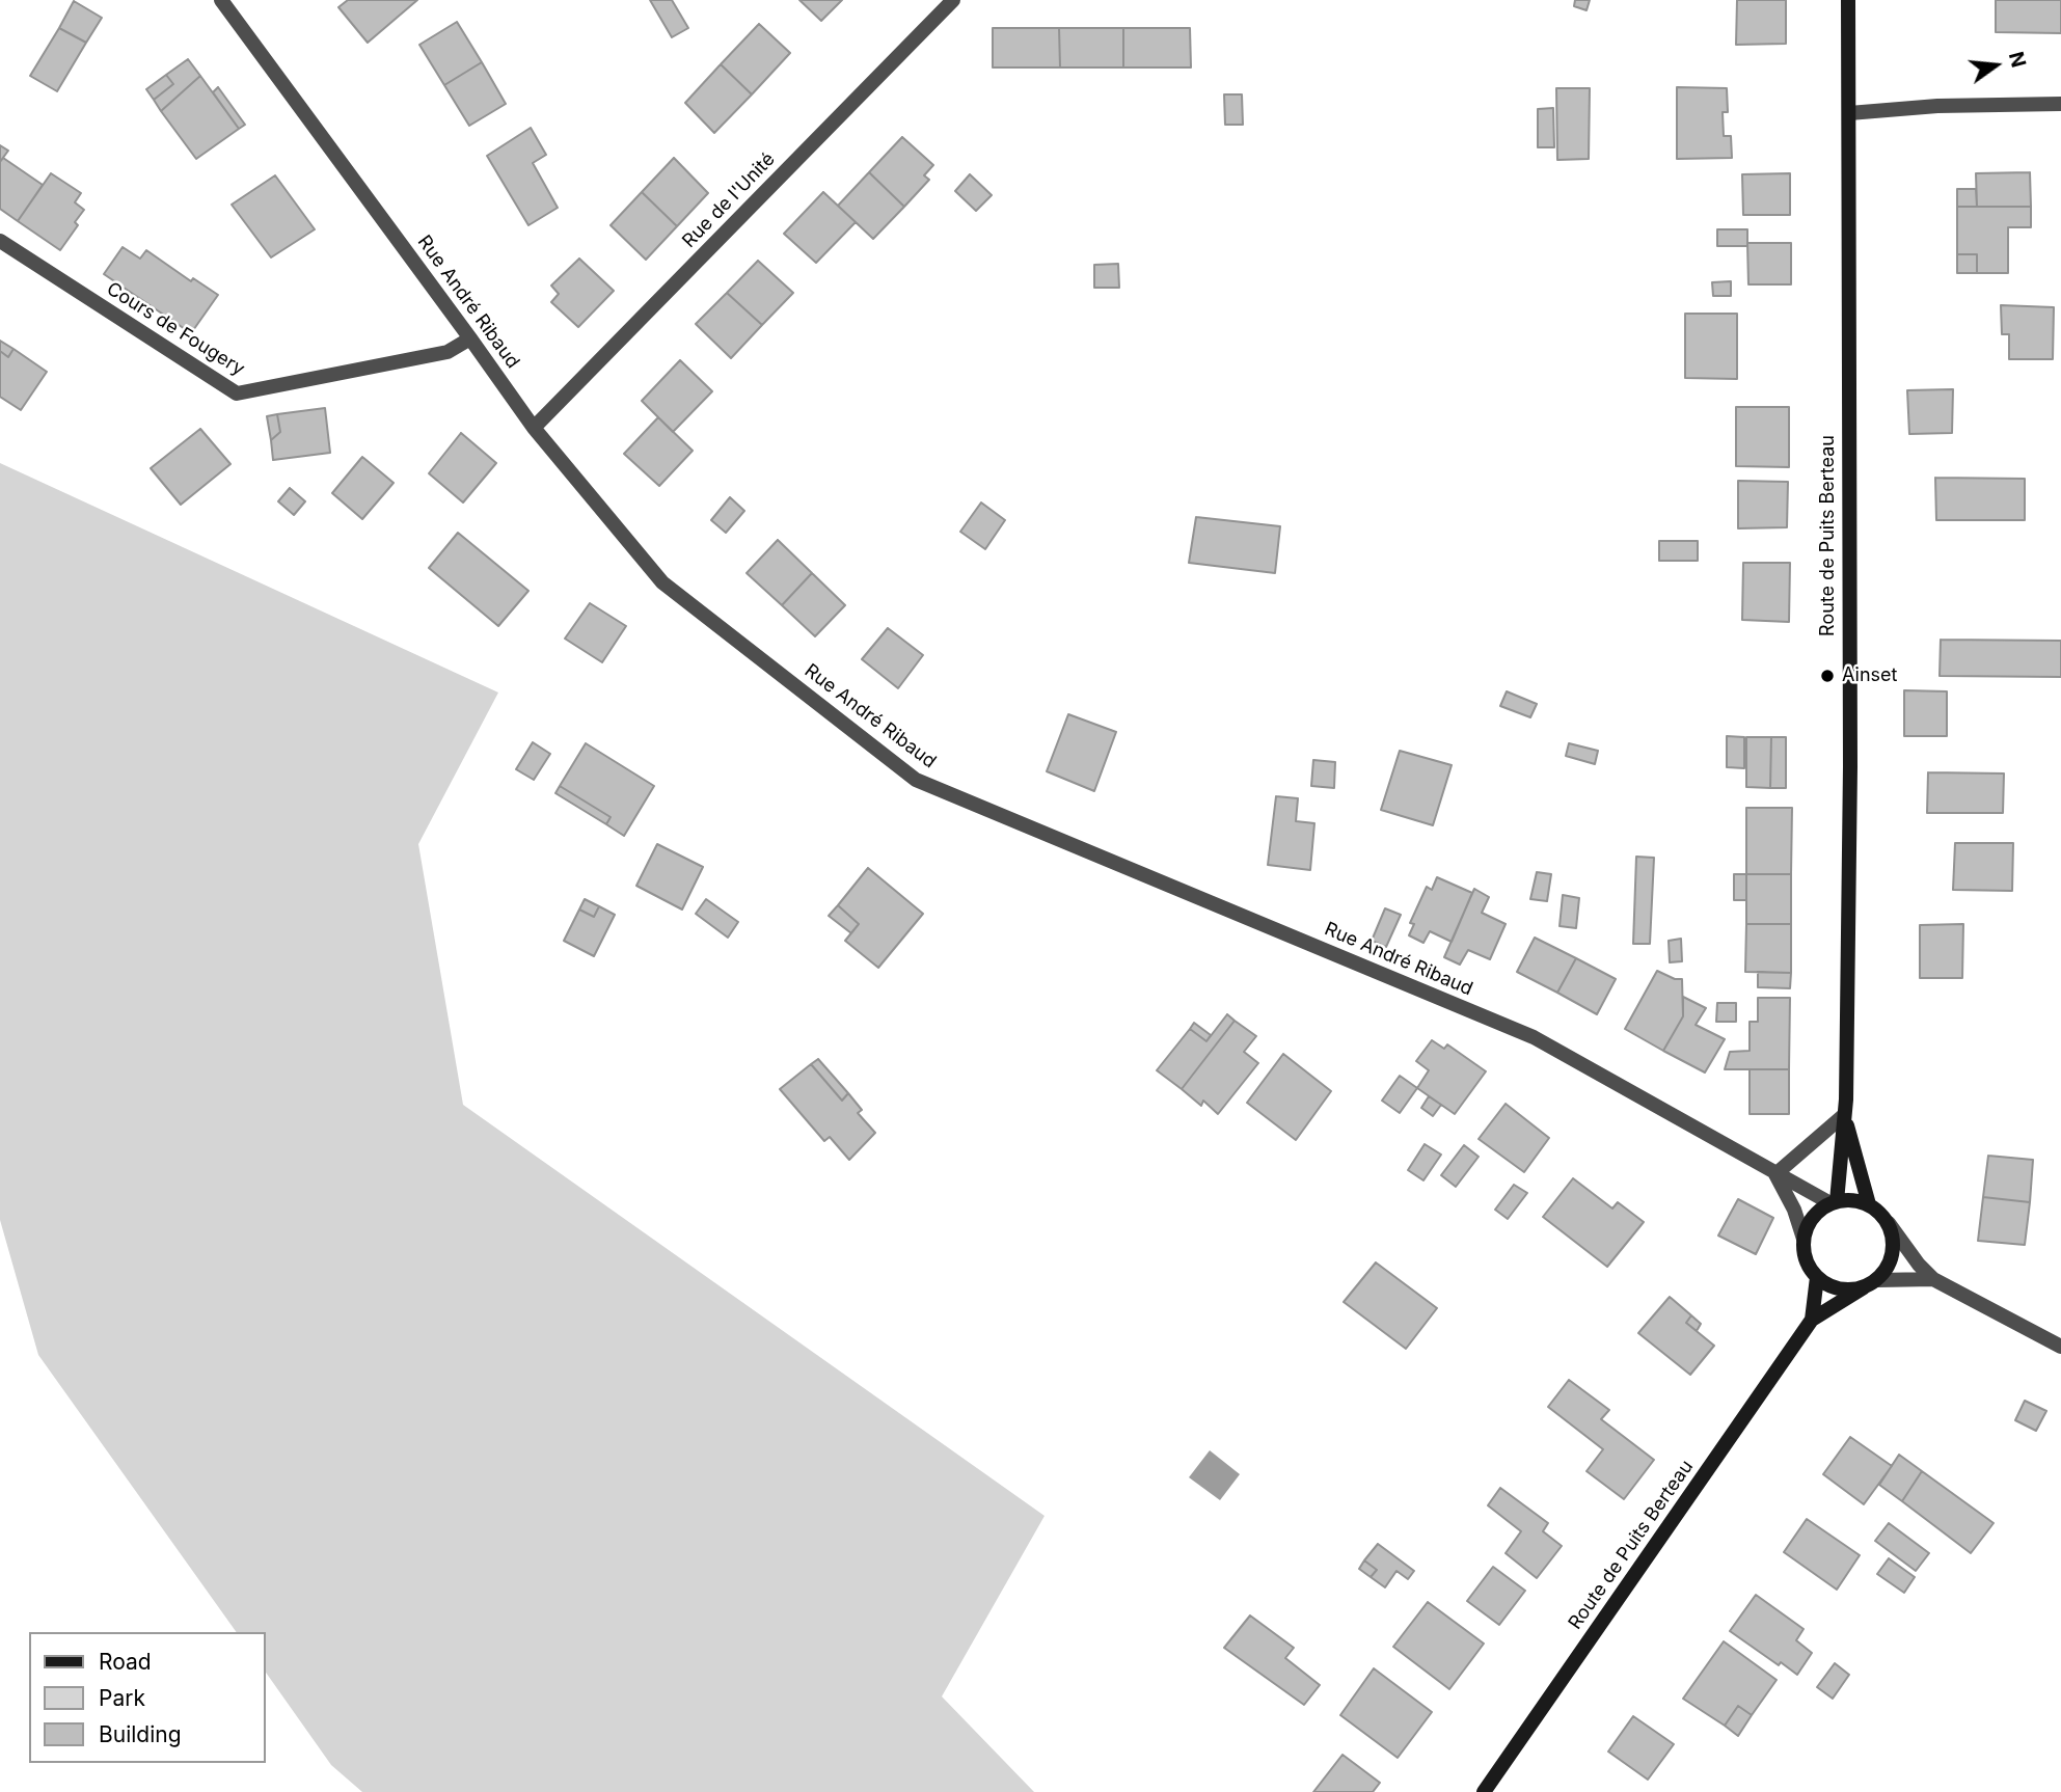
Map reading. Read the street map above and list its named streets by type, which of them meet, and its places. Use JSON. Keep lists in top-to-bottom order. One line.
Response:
{"streets":{"street":["Rue de l'Unité","Rue André Ribaud","Cours de Fougery","Route de Puits Berteau"]},"crossings":[["Rue de l'Unité","Rue André Ribaud"],["Rue André Ribaud","Cours de Fougery"],["Rue André Ribaud","Route de Puits Berteau"]],"places":["Ainset"],"legend":["Road","Park","Building"],"north":"right"}
